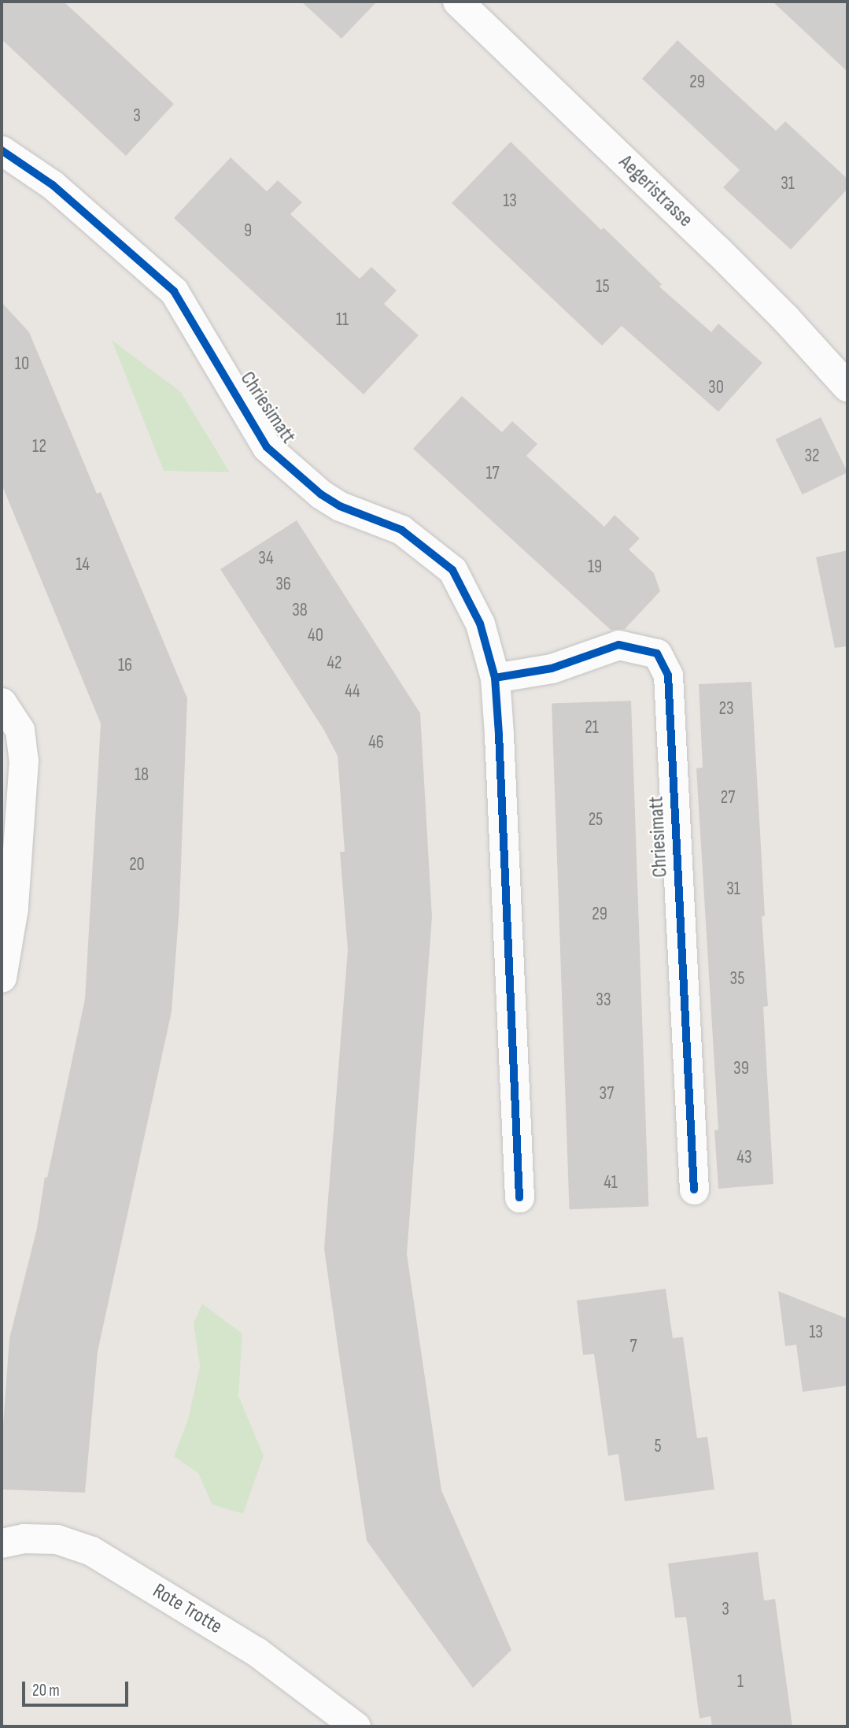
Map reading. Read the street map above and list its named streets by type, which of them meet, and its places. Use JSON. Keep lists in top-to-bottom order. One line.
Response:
{"streets":{"street":["Aegeristrasse","Chriesimatt","Rote Trotte"]},"house_numbers":["29","3","31","13","9","15","11","10","30","12","32","17","34","14","19","36","38","40","42","16","44","23","21","46","18","27","25","20","31","29","35","33","39","37","43","41","13","7","5","3","1"],"scale_bar":"20 m"}
